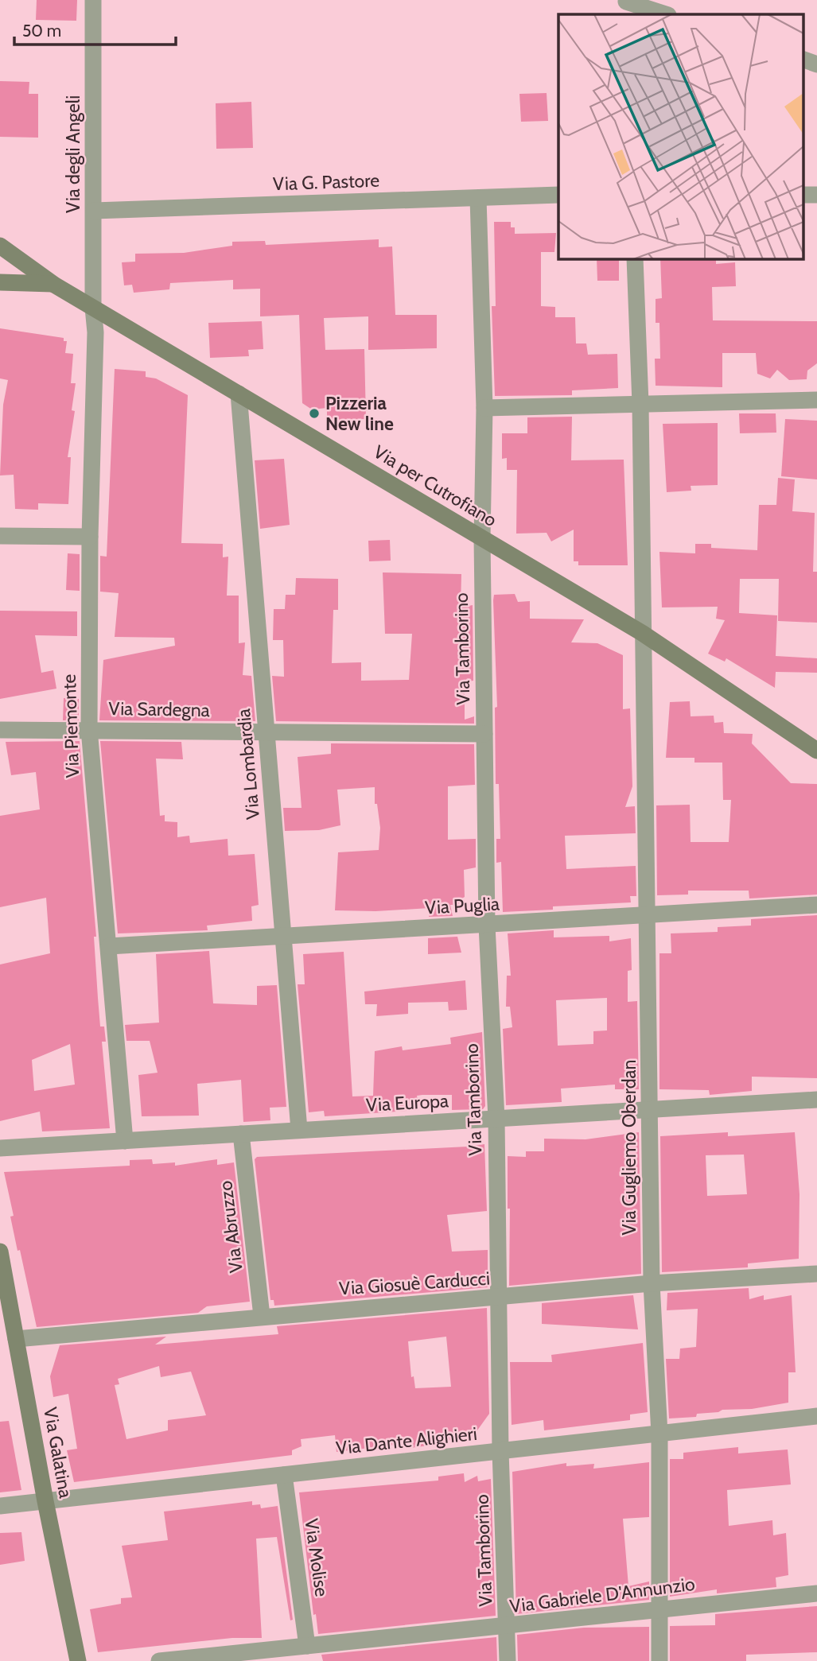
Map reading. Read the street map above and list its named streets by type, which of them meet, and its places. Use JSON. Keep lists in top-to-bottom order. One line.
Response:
{"streets":{"main road":["Via per Cutrofiano","Via Galatina"],"street":["Via degli Angeli","Via G. Pastore","Via Tamborino","Via Sardegna","Via Piemonte","Via Lombardia","Via Puglia","Via Europa","Via Gugliemo Oberdan","Via Abruzzo","Via Giosuè Carducci","Via Dante Alighieri","Via Molise","Via Gabriele D'Annunzio"]},"crossings":[["Via degli Angeli","Via G. Pastore"],["Via degli Angeli","Via per Cutrofiano"],["Via degli Angeli","Via Piemonte"],["Via G. Pastore","Via Tamborino"],["Via per Cutrofiano","Via Tamborino"],["Via per Cutrofiano","Via Piemonte"],["Via per Cutrofiano","Via Lombardia"],["Via per Cutrofiano","Via Gugliemo Oberdan"],["Via Tamborino","Via Sardegna"],["Via Tamborino","Via Puglia"],["Via Tamborino","Via Europa"],["Via Tamborino","Via Giosuè Carducci"],["Via Tamborino","Via Dante Alighieri"],["Via Tamborino","Via Gabriele D'Annunzio"],["Via Sardegna","Via Piemonte"],["Via Sardegna","Via Lombardia"],["Via Piemonte","Via Puglia"],["Via Piemonte","Via Europa"],["Via Lombardia","Via Puglia"],["Via Lombardia","Via Europa"],["Via Puglia","Via Gugliemo Oberdan"],["Via Europa","Via Gugliemo Oberdan"],["Via Europa","Via Abruzzo"],["Via Gugliemo Oberdan","Via Giosuè Carducci"],["Via Gugliemo Oberdan","Via Dante Alighieri"],["Via Gugliemo Oberdan","Via Gabriele D'Annunzio"],["Via Abruzzo","Via Giosuè Carducci"],["Via Giosuè Carducci","Via Galatina"],["Via Dante Alighieri","Via Galatina"],["Via Dante Alighieri","Via Molise"],["Via Molise","Via Gabriele D'Annunzio"]],"places":["Pizzeria New line"],"scale_bar":"50 m"}
